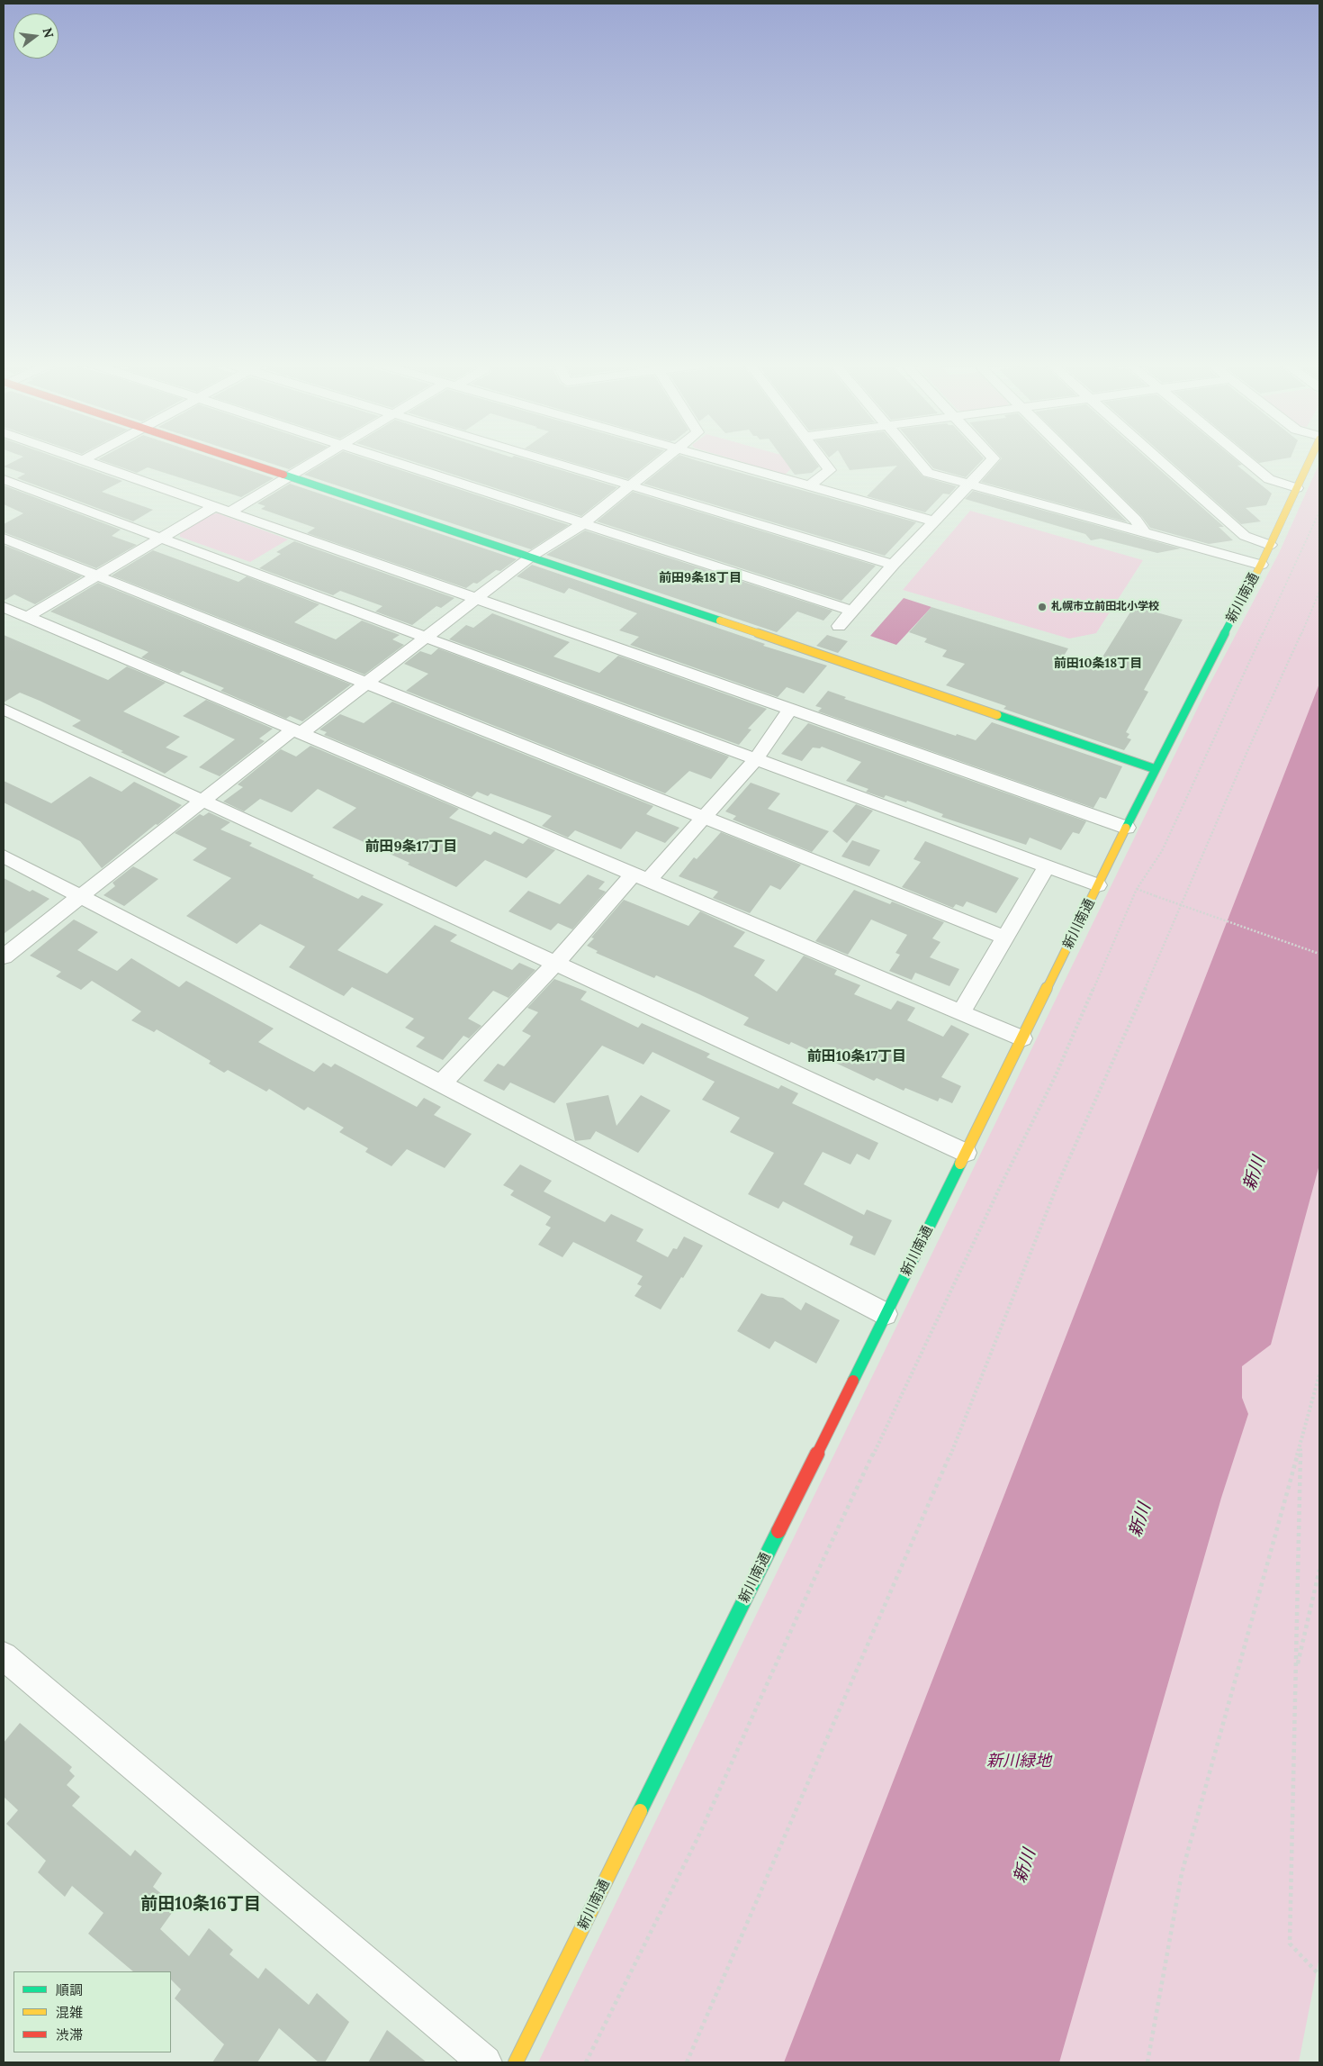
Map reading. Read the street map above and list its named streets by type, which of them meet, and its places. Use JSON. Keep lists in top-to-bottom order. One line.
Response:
{"streets":{"street":["新川南通"]},"districts":["前田9条18丁目","前田10条18丁目","前田9条17丁目","前田10条17丁目","前田10条16丁目"],"water":["新川"],"parks":["新川緑地"],"places":["札幌市立前田北小学校"],"legend":["順調","混雑","渋滞"],"north":"right"}
